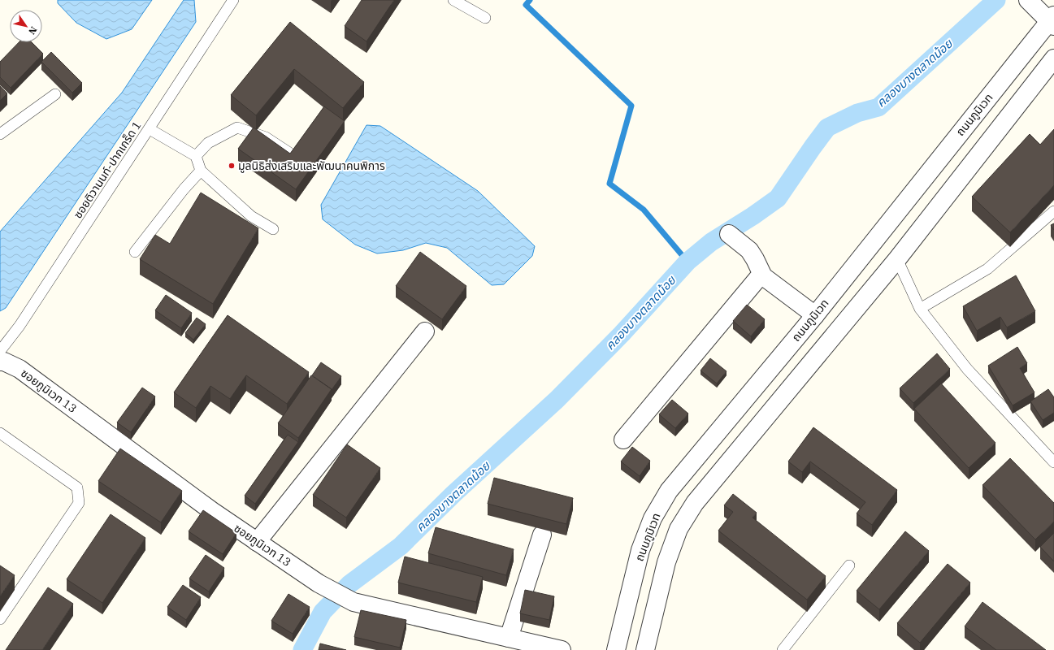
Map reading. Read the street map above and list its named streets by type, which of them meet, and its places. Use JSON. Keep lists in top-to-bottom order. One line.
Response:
{"streets":{"street":["ถนนภูมิเวท","ซอยภูมิเวท 13"],"lane":["ซอยติวานนท์-ปากเกร็ด 1"]},"water":["คลองบางตลาดน้อย"],"places":["มูลนิธิส่งเสริมและพัฒนาคนพิการ"],"north":"bottom right"}
